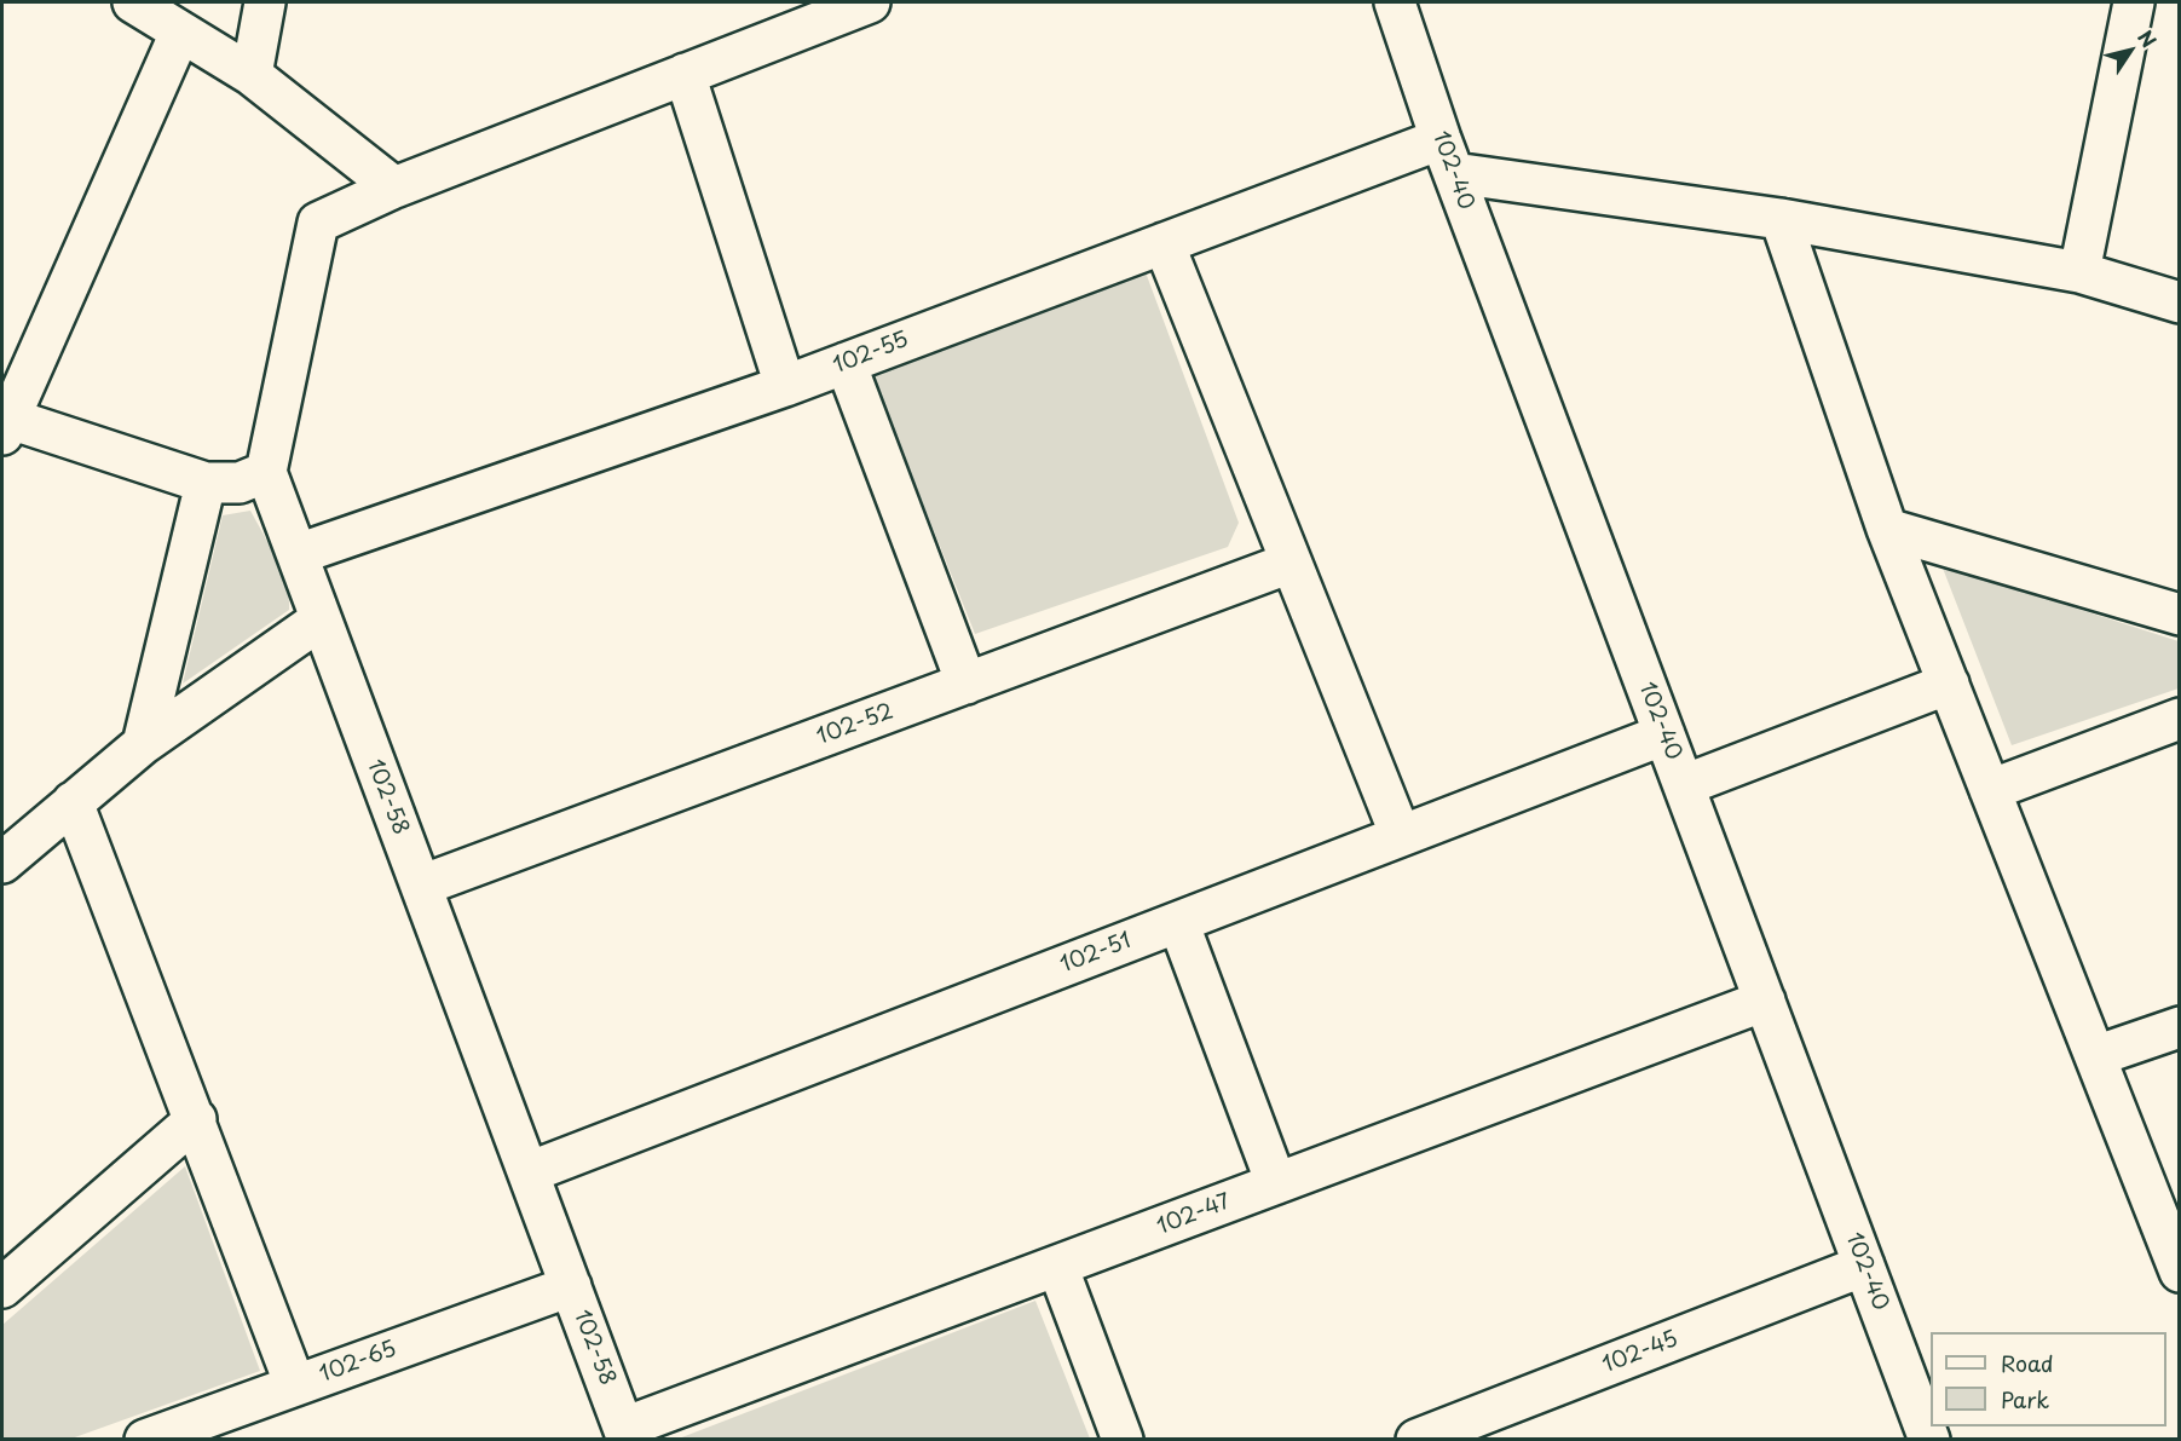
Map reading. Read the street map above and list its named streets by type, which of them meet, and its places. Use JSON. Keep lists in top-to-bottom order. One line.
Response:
{"streets":{"street":["102-40","102-55","102-52","102-58","102-51","102-47","102-45","102-65"]},"crossings":[["102-40","102-55"],["102-40","102-51"],["102-40","102-47"],["102-40","102-45"],["102-55","102-58"],["102-52","102-58"],["102-58","102-51"],["102-58","102-47"],["102-58","102-65"]],"legend":["Road","Park"],"north":"top right"}
